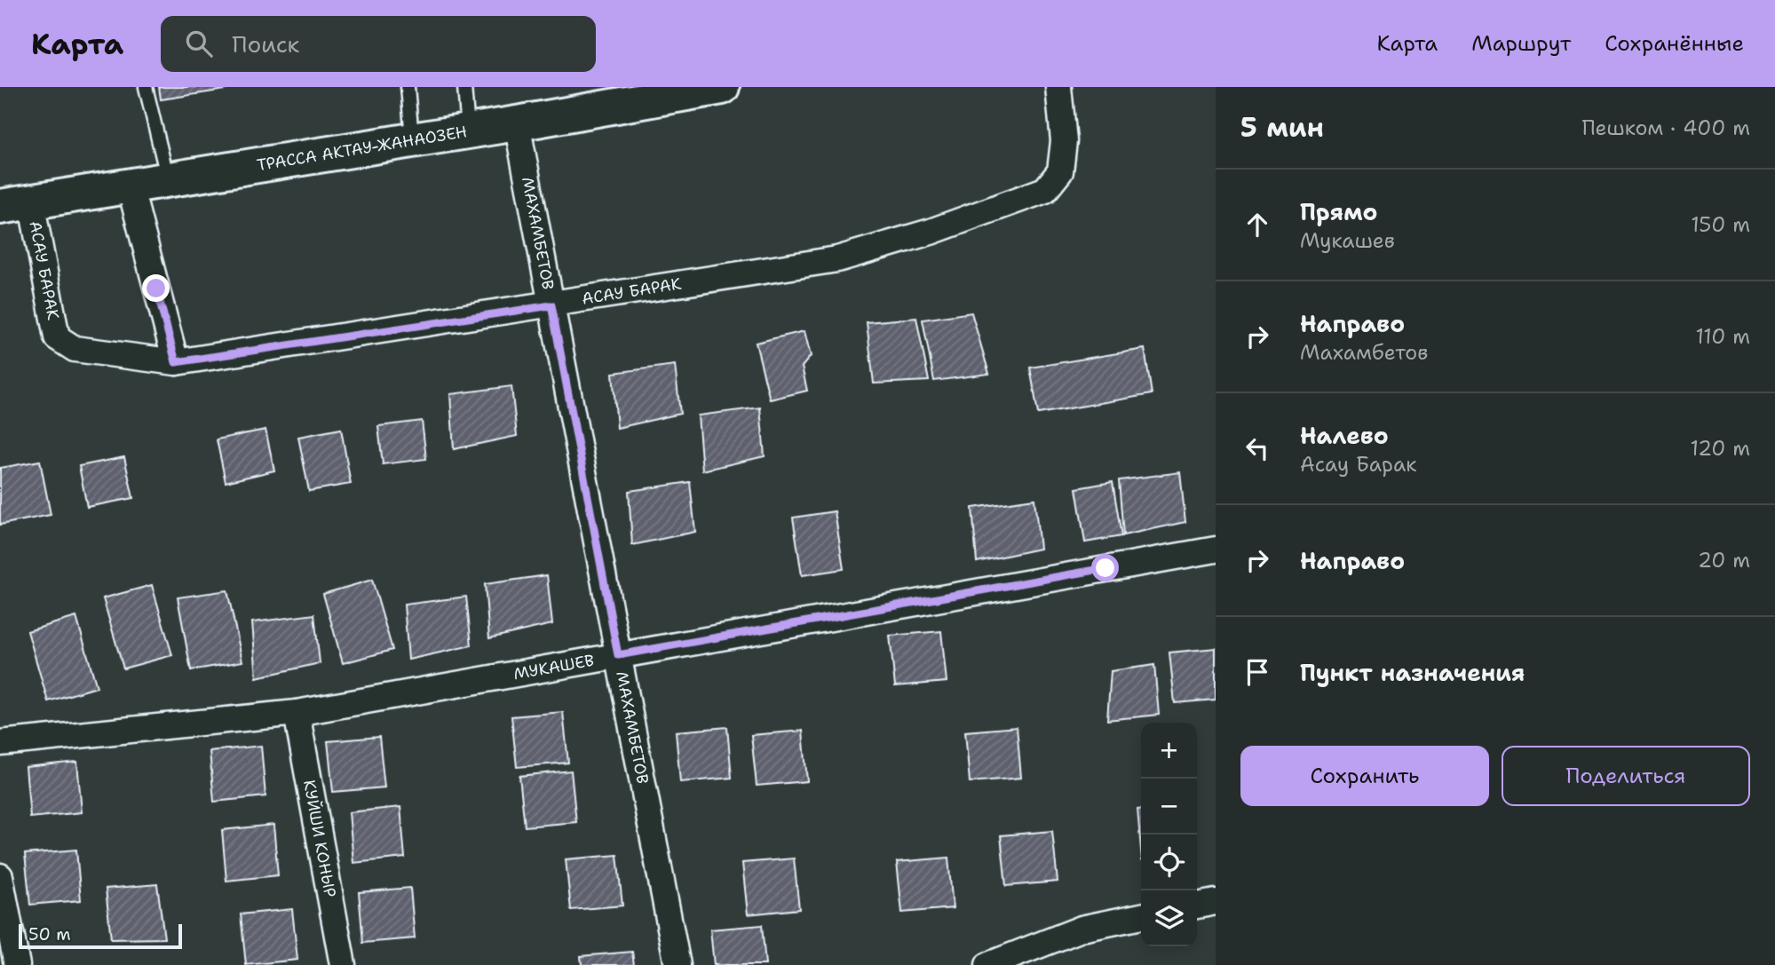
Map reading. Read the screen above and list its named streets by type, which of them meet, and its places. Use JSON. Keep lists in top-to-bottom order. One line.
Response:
{"streets":{"main road":["ТРАССА АКТАУ-ЖАНАОЗЕН"],"street":["МАХАМБЕТОВ","АСАУ БАРАК","МУКАШЕВ","КУЙШИ КОНЫР"]},"crossings":[["ТРАССА АКТАУ-ЖАНАОЗЕН","МАХАМБЕТОВ"],["ТРАССА АКТАУ-ЖАНАОЗЕН","АСАУ БАРАК"],["МАХАМБЕТОВ","АСАУ БАРАК"],["МАХАМБЕТОВ","МУКАШЕВ"],["МУКАШЕВ","КУЙШИ КОНЫР"]],"scale_bar":"50 m","page":{"header":"Карта","search":"Поиск","nav":["Карта","Маршрут","Сохранённые"],"heading":["5 мин","Пешком · 400 m"],"list":[["Прямо","Мукашев","150 m"],["Направо","Махамбетов","110 m"],["Налево","Асау Барак","120 m"],["Направо","20 m"],"Пункт назначения"],"map_buttons":["+","−"],"buttons":["Сохранить","Поделиться"],"scale":"50 m"}}
